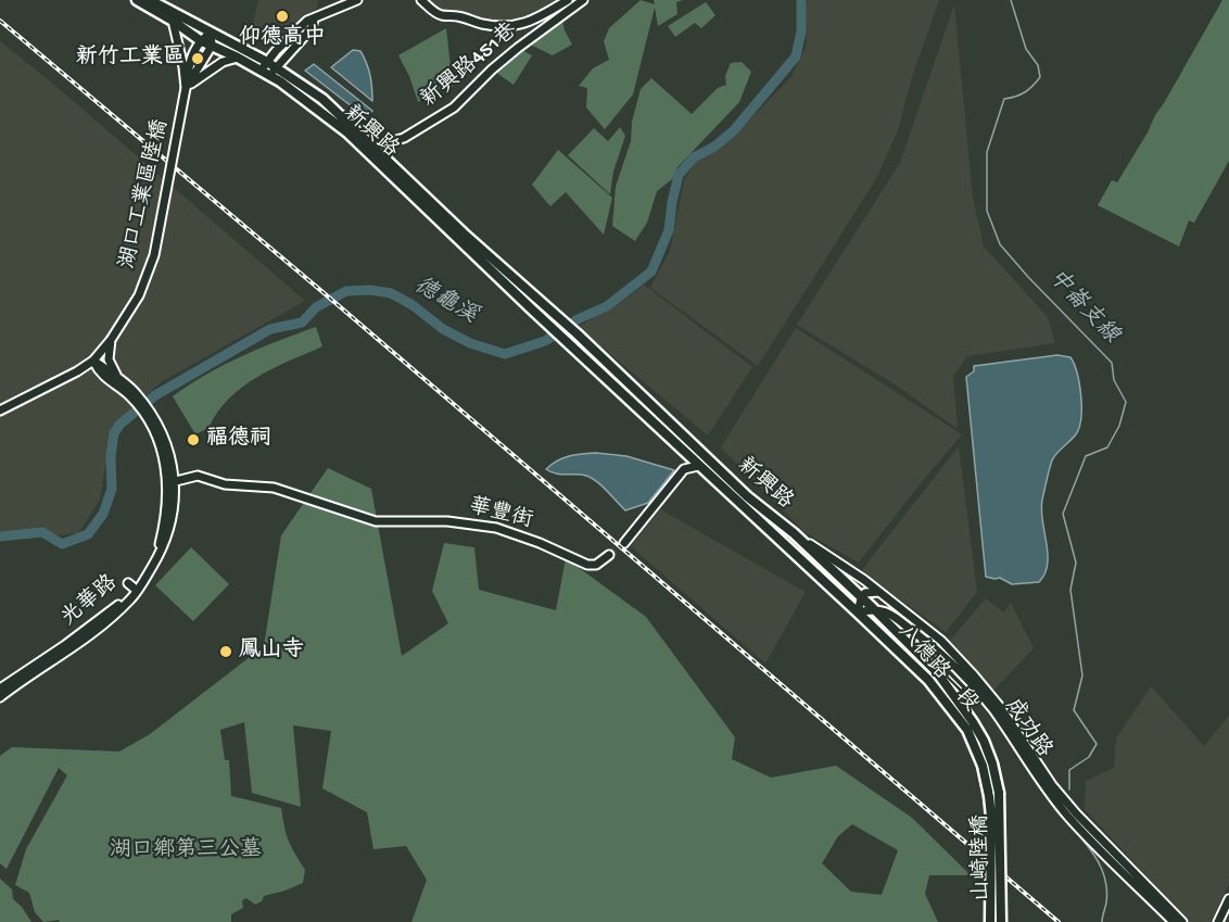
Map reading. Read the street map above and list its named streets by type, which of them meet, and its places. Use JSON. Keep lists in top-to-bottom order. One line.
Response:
{"streets":{"main road":["新興路","八德路一段","山崎陸橋"],"street":["新興路451巷","湖口工業區陸橋","華豐街","光華路","成功路"]},"crossings":[["新興路451巷","新興路"],["新興路","湖口工業區陸橋"],["新興路","八德路一段"],["新興路","成功路"],["湖口工業區陸橋","光華路"],["華豐街","光華路"],["八德路一段","成功路"],["八德路一段","山崎陸橋"]],"water":["德龜溪","中崙支線"],"parks":["湖口鄉第三公墓"],"places":["仰德高中","新竹工業區","福德祠","鳳山寺"]}
